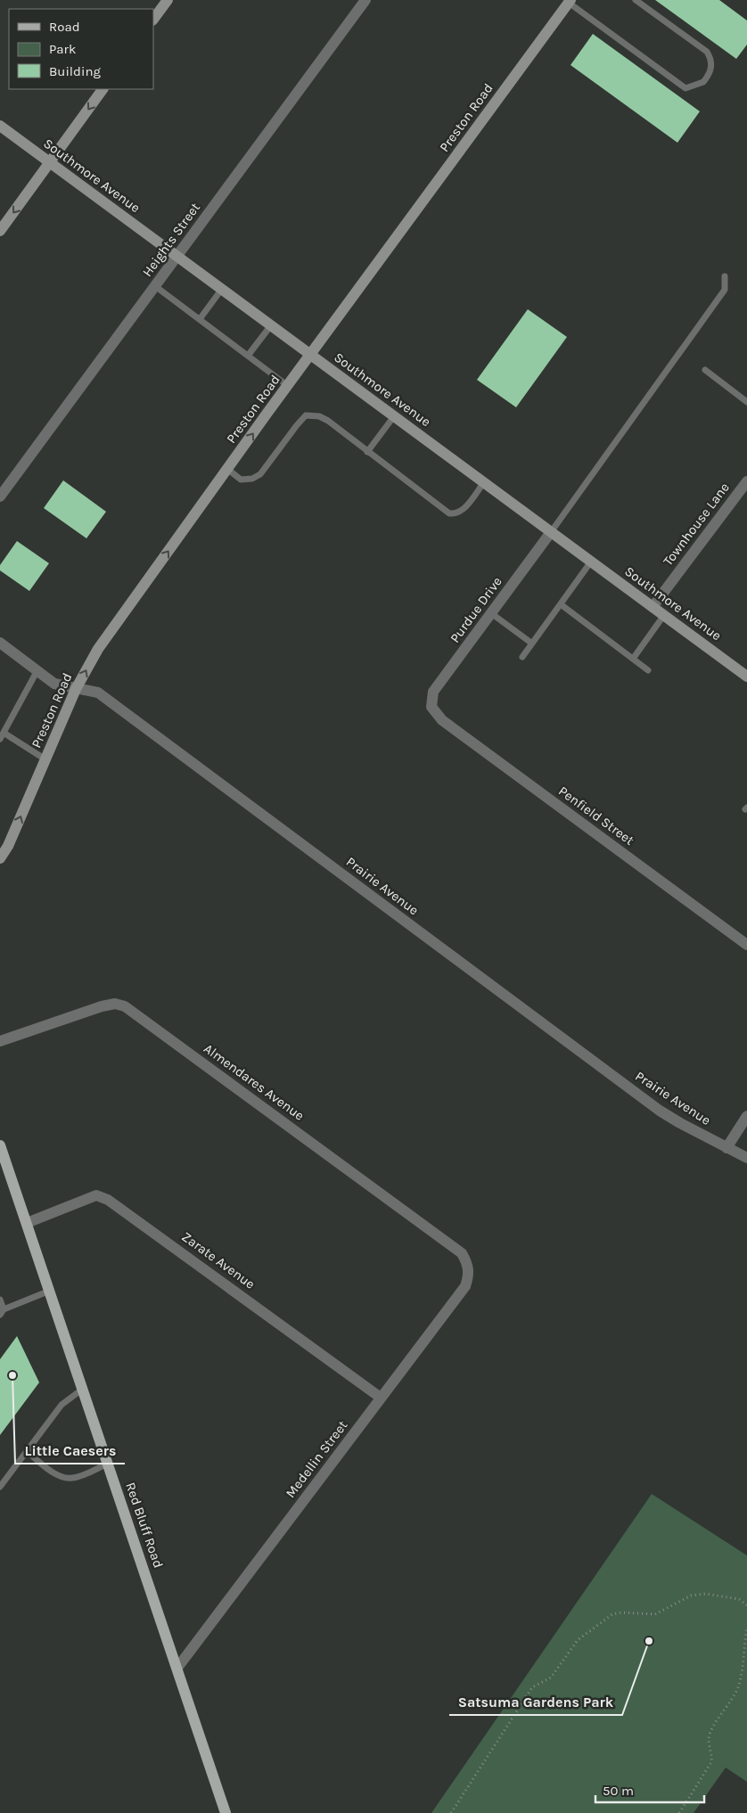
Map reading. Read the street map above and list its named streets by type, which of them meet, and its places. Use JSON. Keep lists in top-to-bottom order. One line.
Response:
{"streets":{"main road":["Preston Road","Southmore Avenue","Red Bluff Road"],"street":["Heights Street","Townhouse Lane","Purdue Drive","Penfield Street","Prairie Avenue","Almendares Avenue","Zarate Avenue","Medellin Street"]},"crossings":[["Preston Road","Southmore Avenue"],["Preston Road","Prairie Avenue"],["Southmore Avenue","Heights Street"],["Southmore Avenue","Townhouse Lane"],["Southmore Avenue","Purdue Drive"],["Purdue Drive","Penfield Street"],["Almendares Avenue","Medellin Street"],["Zarate Avenue","Medellin Street"],["Zarate Avenue","Red Bluff Road"],["Medellin Street","Red Bluff Road"]],"one_way":["Preston Road"],"places":["Little Caesers","Satsuma Gardens Park"],"legend":["Road","Park","Building"],"scale_bar":"50 m"}
